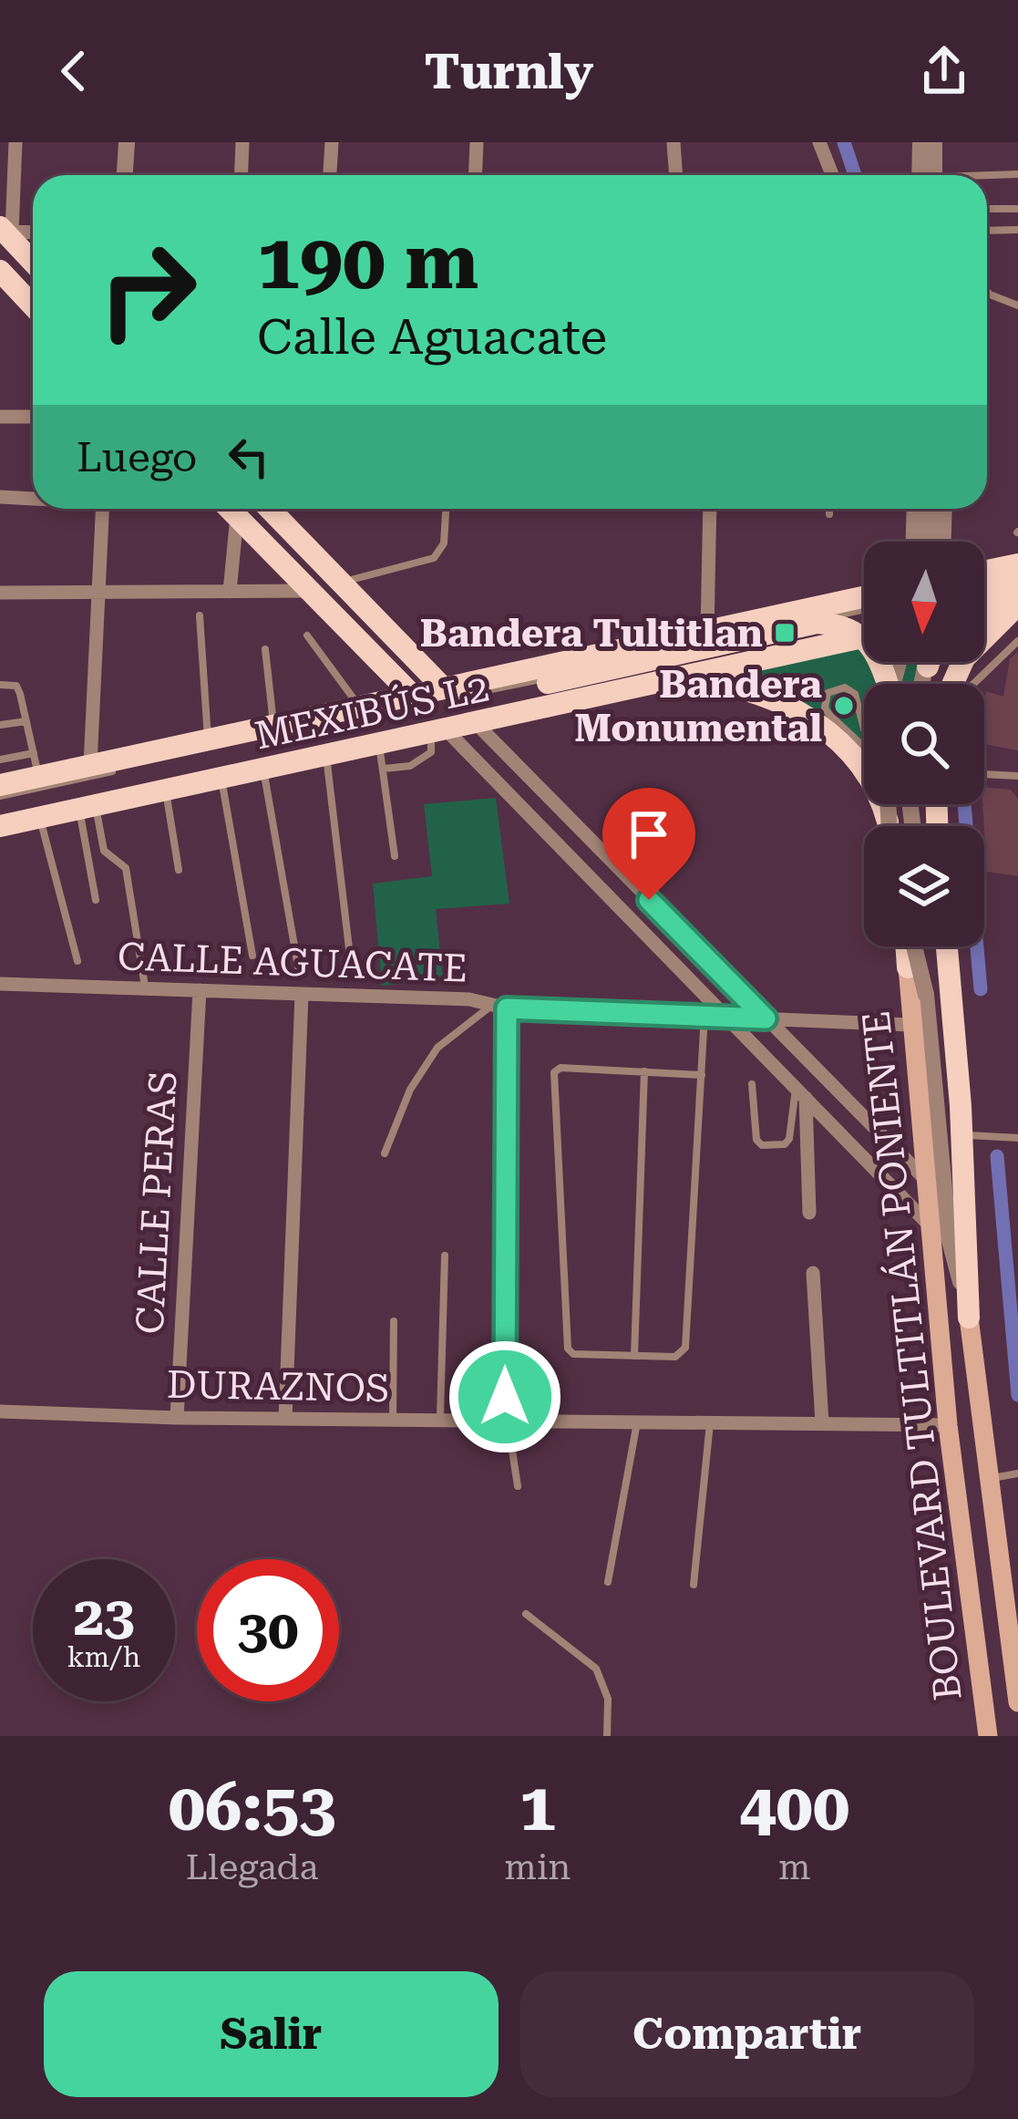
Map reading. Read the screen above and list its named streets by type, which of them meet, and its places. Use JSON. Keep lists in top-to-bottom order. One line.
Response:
{"streets":{"main road":["BOULEVARD TULTITLÁN PONIENTE"],"street":["CALLE AGUACATE","CALLE PERAS","DURAZNOS"],"lane":["MEXIBÚS L2"]},"crossings":[["CALLE AGUACATE","CALLE PERAS"],["CALLE AGUACATE","BOULEVARD TULTITLÁN PONIENTE"],["CALLE PERAS","DURAZNOS"],["BOULEVARD TULTITLÁN PONIENTE","DURAZNOS"]],"places":{"transit":["Bandera Tultitlan"],"other":["Bandera Monumental"]},"north":"bottom","page":{"header":"Turnly","turn":["190 m","Calle Aguacate"],"then":"Luego","speed":"23 km/h","limit":"30","eta":["06:53","Llegada","1","min","400","m"],"buttons":["Salir","Compartir"]}}
